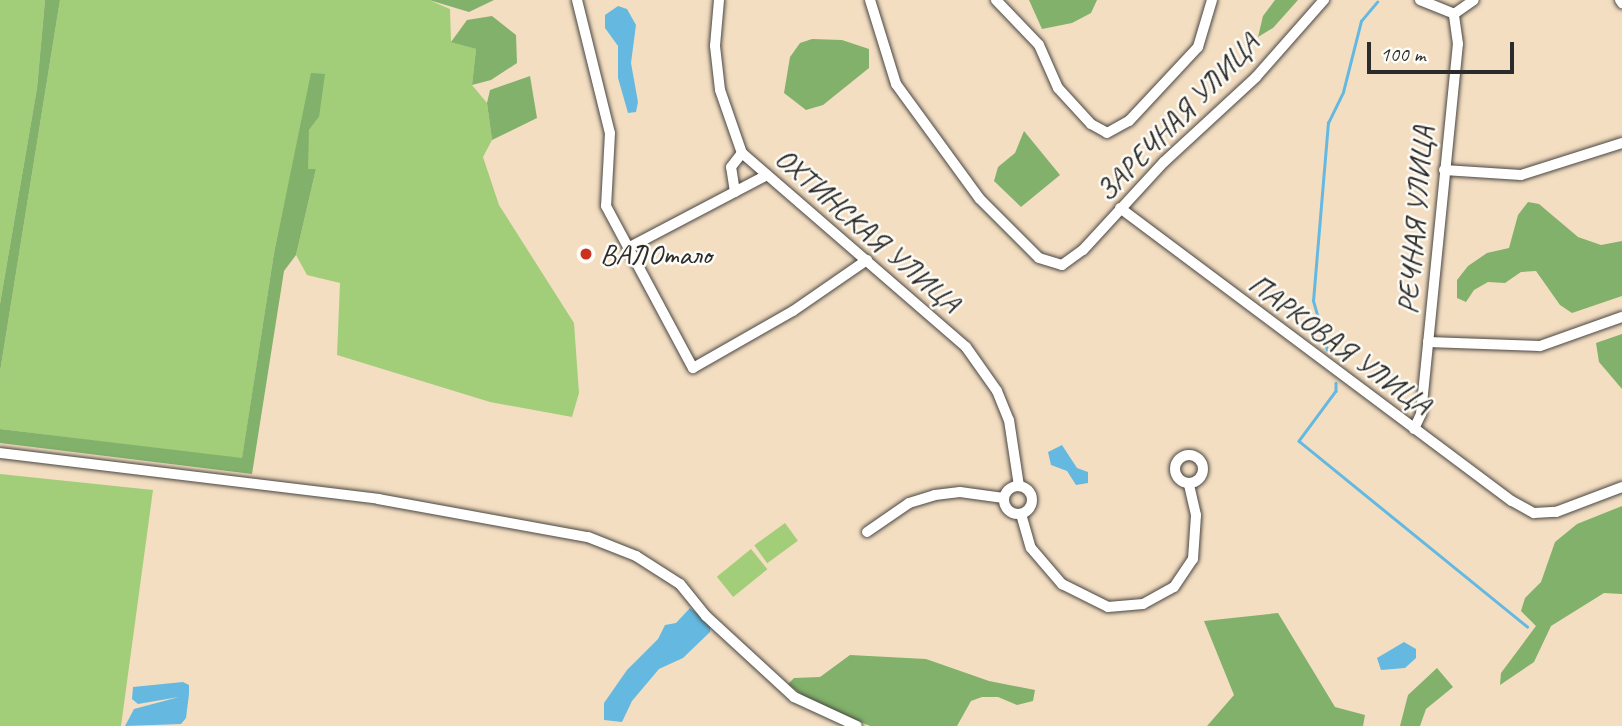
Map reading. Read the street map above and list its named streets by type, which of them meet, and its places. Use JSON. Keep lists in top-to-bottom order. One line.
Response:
{"streets":{"street":["ЗАРЕЧНАЯ УЛИЦА","РЕЧНАЯ УЛИЦА","ОХТИНСКАЯ УЛИЦА","ПАРКОВАЯ УЛИЦА"]},"crossings":[["ЗАРЕЧНАЯ УЛИЦА","ПАРКОВАЯ УЛИЦА"],["РЕЧНАЯ УЛИЦА","ПАРКОВАЯ УЛИЦА"]],"places":["ВАЛОтало"],"scale_bar":"100 m"}
